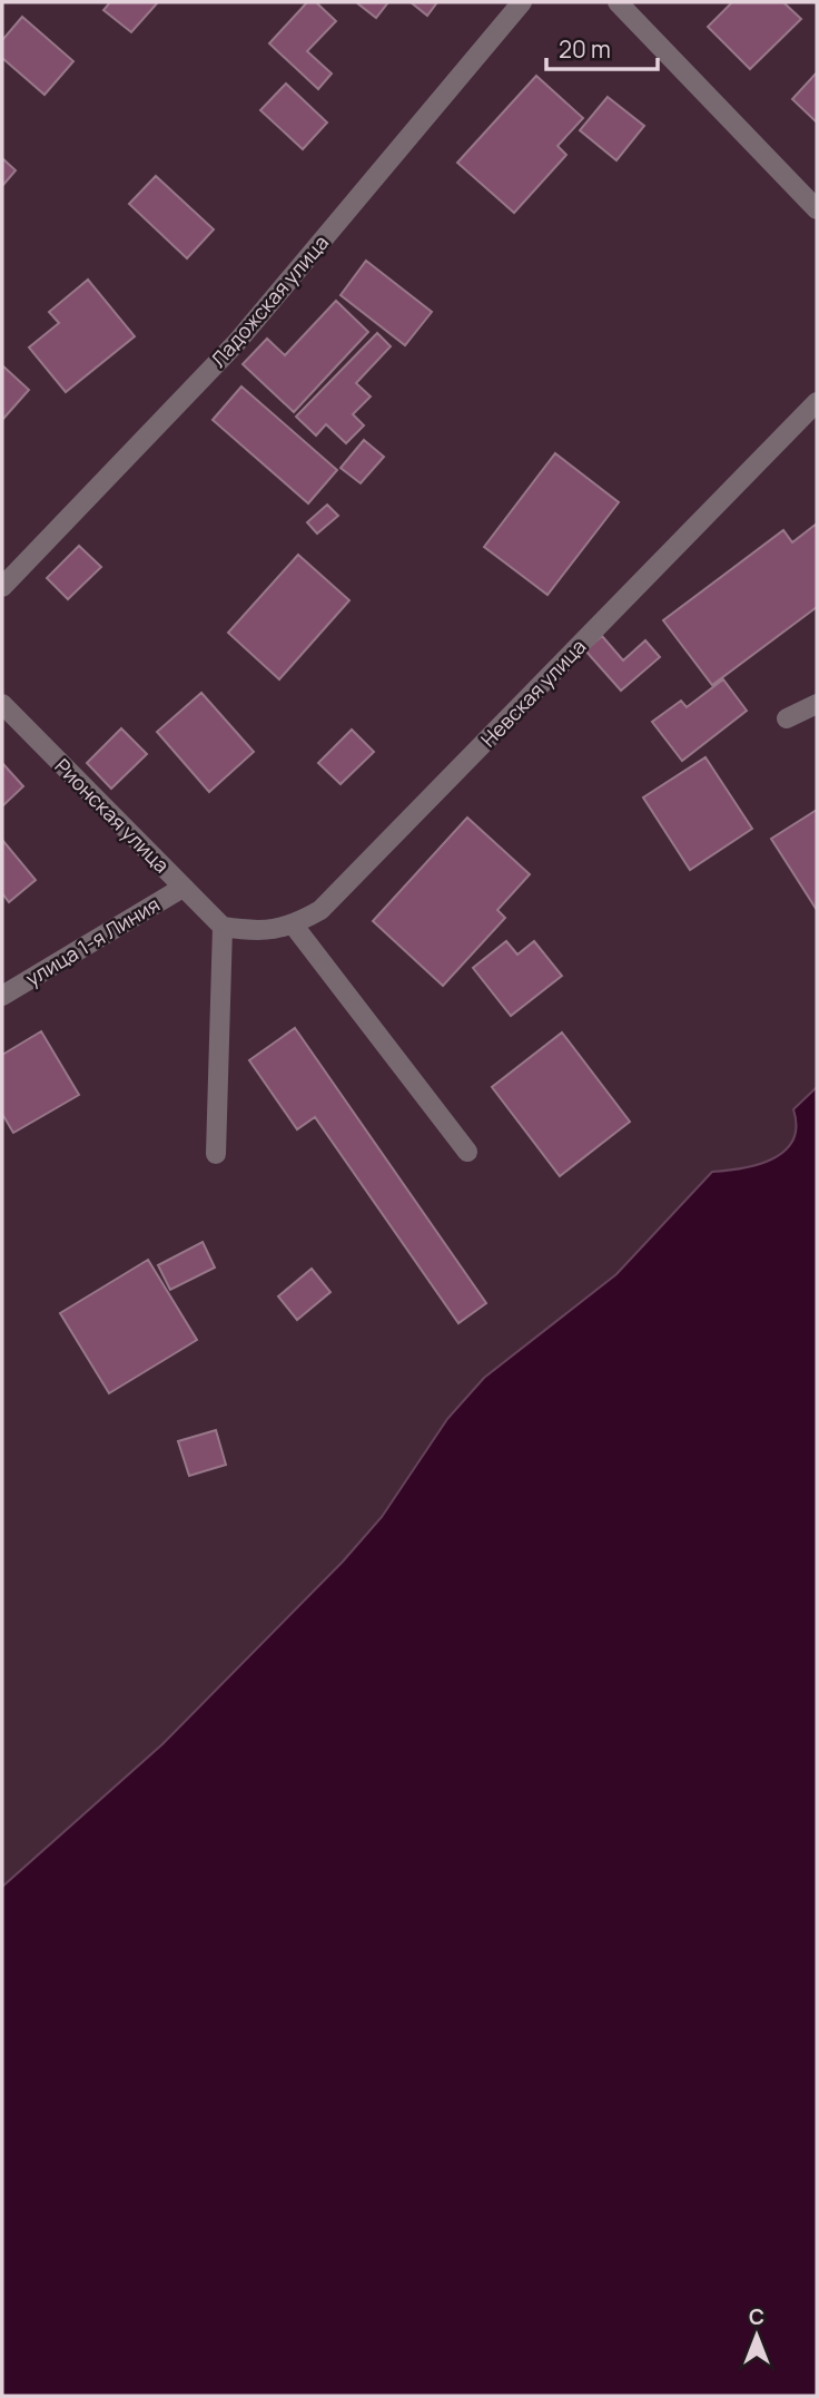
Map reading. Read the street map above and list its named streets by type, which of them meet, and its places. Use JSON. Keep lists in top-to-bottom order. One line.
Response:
{"streets":{"street":["Ладожская улица","Невская улица","Рионская улица","улица 1-я Линия"]},"crossings":[["Невская улица","Рионская улица"],["Рионская улица","улица 1-я Линия"]],"scale_bar":"20 m","north":"top"}
